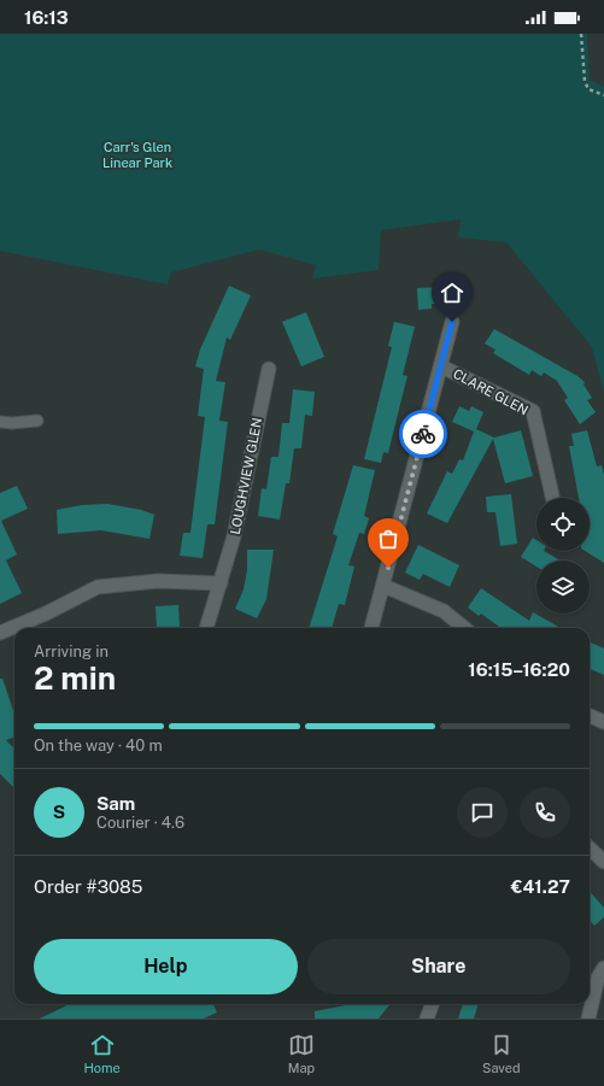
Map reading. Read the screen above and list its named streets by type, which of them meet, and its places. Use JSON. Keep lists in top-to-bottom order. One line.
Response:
{"streets":{"street":["CLARE GLEN","LOUGHVIEW GLEN"]},"parks":["Carr's Glen Linear Park"],"page":{"status":"16:13","heading":["2 min","Arriving in","16:15–16:20"],"panel":["Sam","Courier · 4.6","Order #3085","€41.27"],"bar":"On the way · 40 m","round":"S","buttons":["Help","Share"],"tabs":["Home","Map","Saved"]}}
